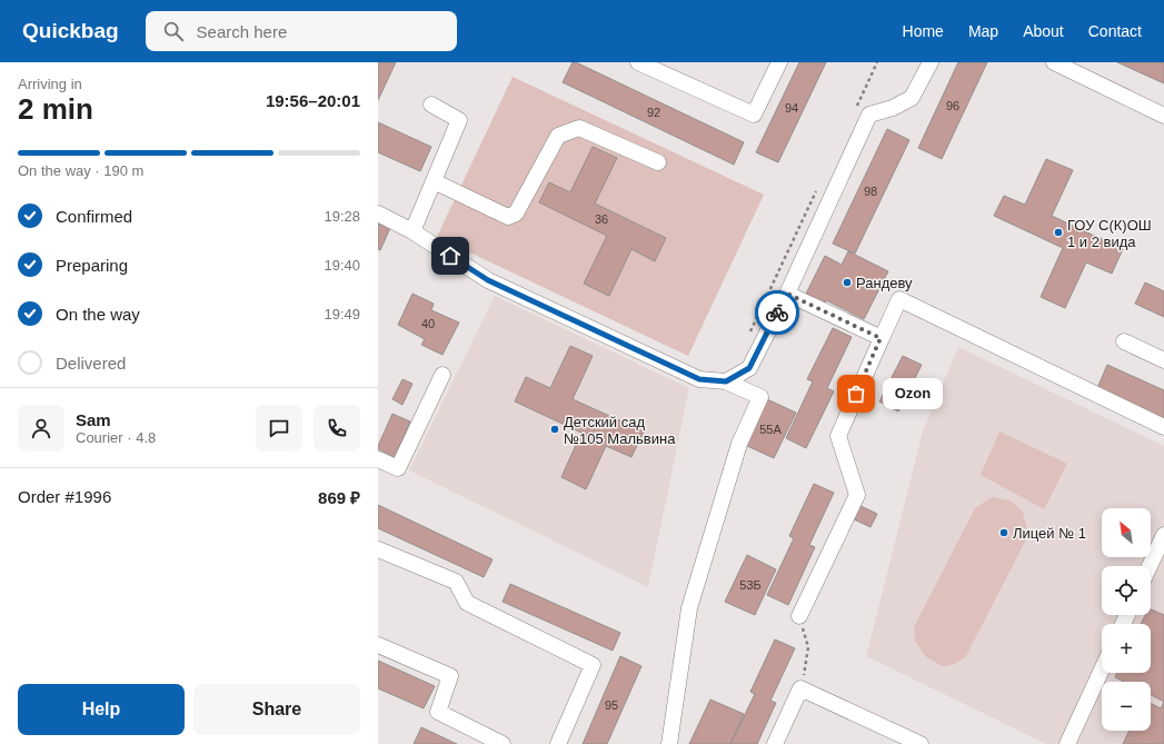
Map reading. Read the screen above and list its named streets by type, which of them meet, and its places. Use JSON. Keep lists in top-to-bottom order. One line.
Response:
{"places":["ГОУ С(К)ОШ 1 и 2 вида","Рандеву","Ozon","Детский сад №105 Мальвина","Лицей № 1"],"house_numbers":["96","94","92","98","36","40","55А","53Б","95"],"north":"top left","page":{"header":"Quickbag","search":"Search here","nav":["Home","Map","About","Contact"],"heading":["2 min","Arriving in","19:56–20:01"],"panel":["Sam","Courier · 4.8","Order #1996","869 ₽"],"bar":"On the way · 190 m","list":[["Confirmed","19:28"],["Preparing","19:40"],["On the way","19:49"],"Delivered"],"bubble":"Ozon","map_buttons":["+","−"],"buttons":["Help","Share"]}}
